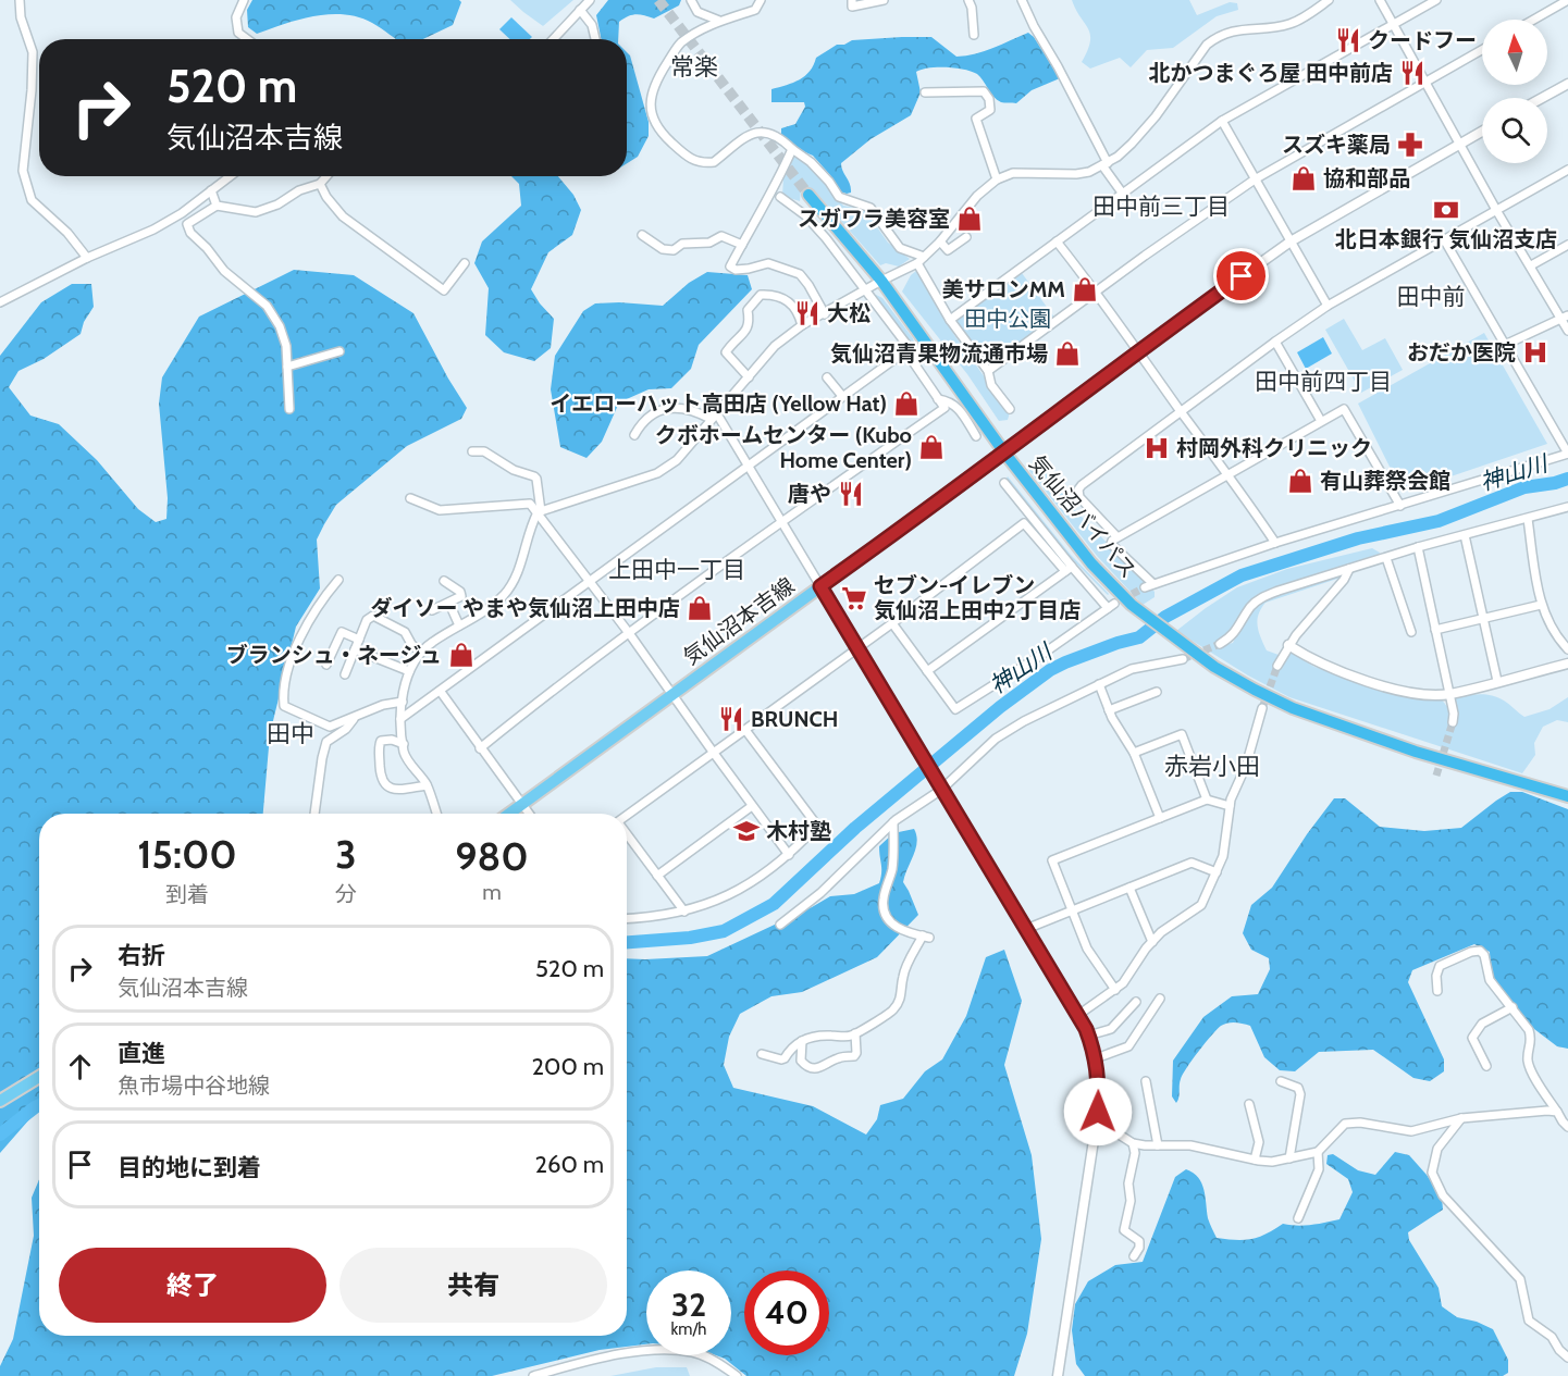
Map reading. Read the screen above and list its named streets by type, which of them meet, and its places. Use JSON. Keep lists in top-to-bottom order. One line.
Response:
{"streets":{"highway":["気仙沼バイパス"],"main road":["気仙沼本吉線"]},"crossings":[["気仙沼バイパス","気仙沼本吉線"]],"districts":["常楽","田中前三丁目","田中前","田中前四丁目","上田中一丁目","田中","赤岩小田"],"water":["神山川"],"parks":["田中公園"],"places":{"restaurant":["クードフー","北かつまぐろ屋 田中前店","大松","唐や","BRUNCH"],"pharmacy":["スズキ薬局"],"shop":["協和部品","スガワラ美容室","美サロンMM","気仙沼青果物流通市場","イエローハット高田店 (Yellow Hat)","クボホームセンター (Kubo Home Center)","有山葬祭会館","ダイソー やまや気仙沼上田中店","ブランシュ・ネージュ"],"bank":["北日本銀行 気仙沼支店"],"hospital":["おだか医院","村岡外科クリニック"],"supermarket":["セブン-イレブン 気仙沼上田中2丁目店"],"school or university":["木村塾"]},"north":"top","page":{"turn":["520 m","気仙沼本吉線"],"eta":["15:00","到着","3","分","980","m"],"list":[{"name":"右折","note":"気仙沼本吉線","value":"520 m"},{"name":"直進","note":"魚市場中谷地線","value":"200 m"},{"name":"目的地に到着","value":"260 m"}],"buttons":["終了","共有"],"speed":"32 km/h","limit":"40"}}
